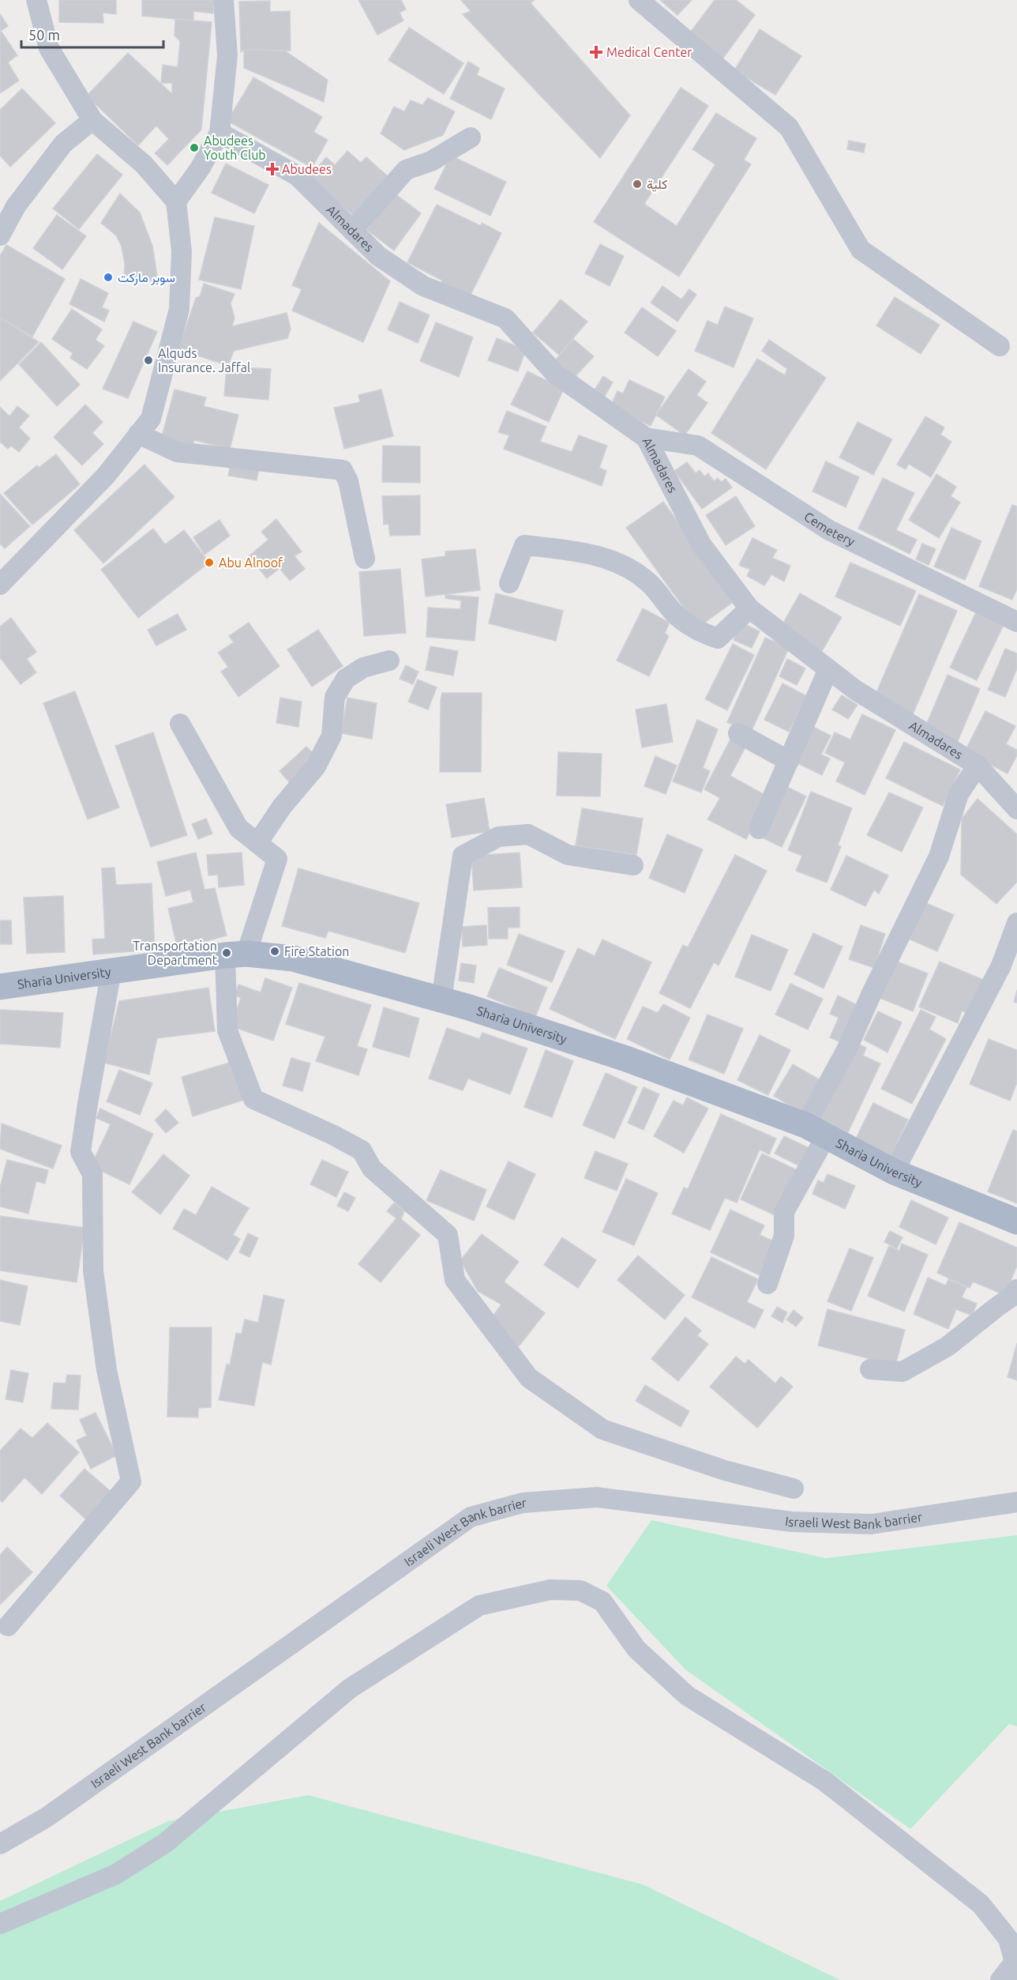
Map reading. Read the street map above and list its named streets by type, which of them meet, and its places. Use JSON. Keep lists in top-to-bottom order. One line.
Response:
{"streets":{"main road":["Sharia University"],"street":["Almadares","Cemetery","Israeli West Bank barrier"]},"crossings":[["Almadares","Cemetery"]],"places":{"health":["Medical Center","Abudees"],"other":["Abudees Youth Club","كلية","سوبر ماركت","Alquds Insurance. Jaffal","Abu Alnoof","Fire Station","Transportation Department"]},"scale_bar":"50 m"}
